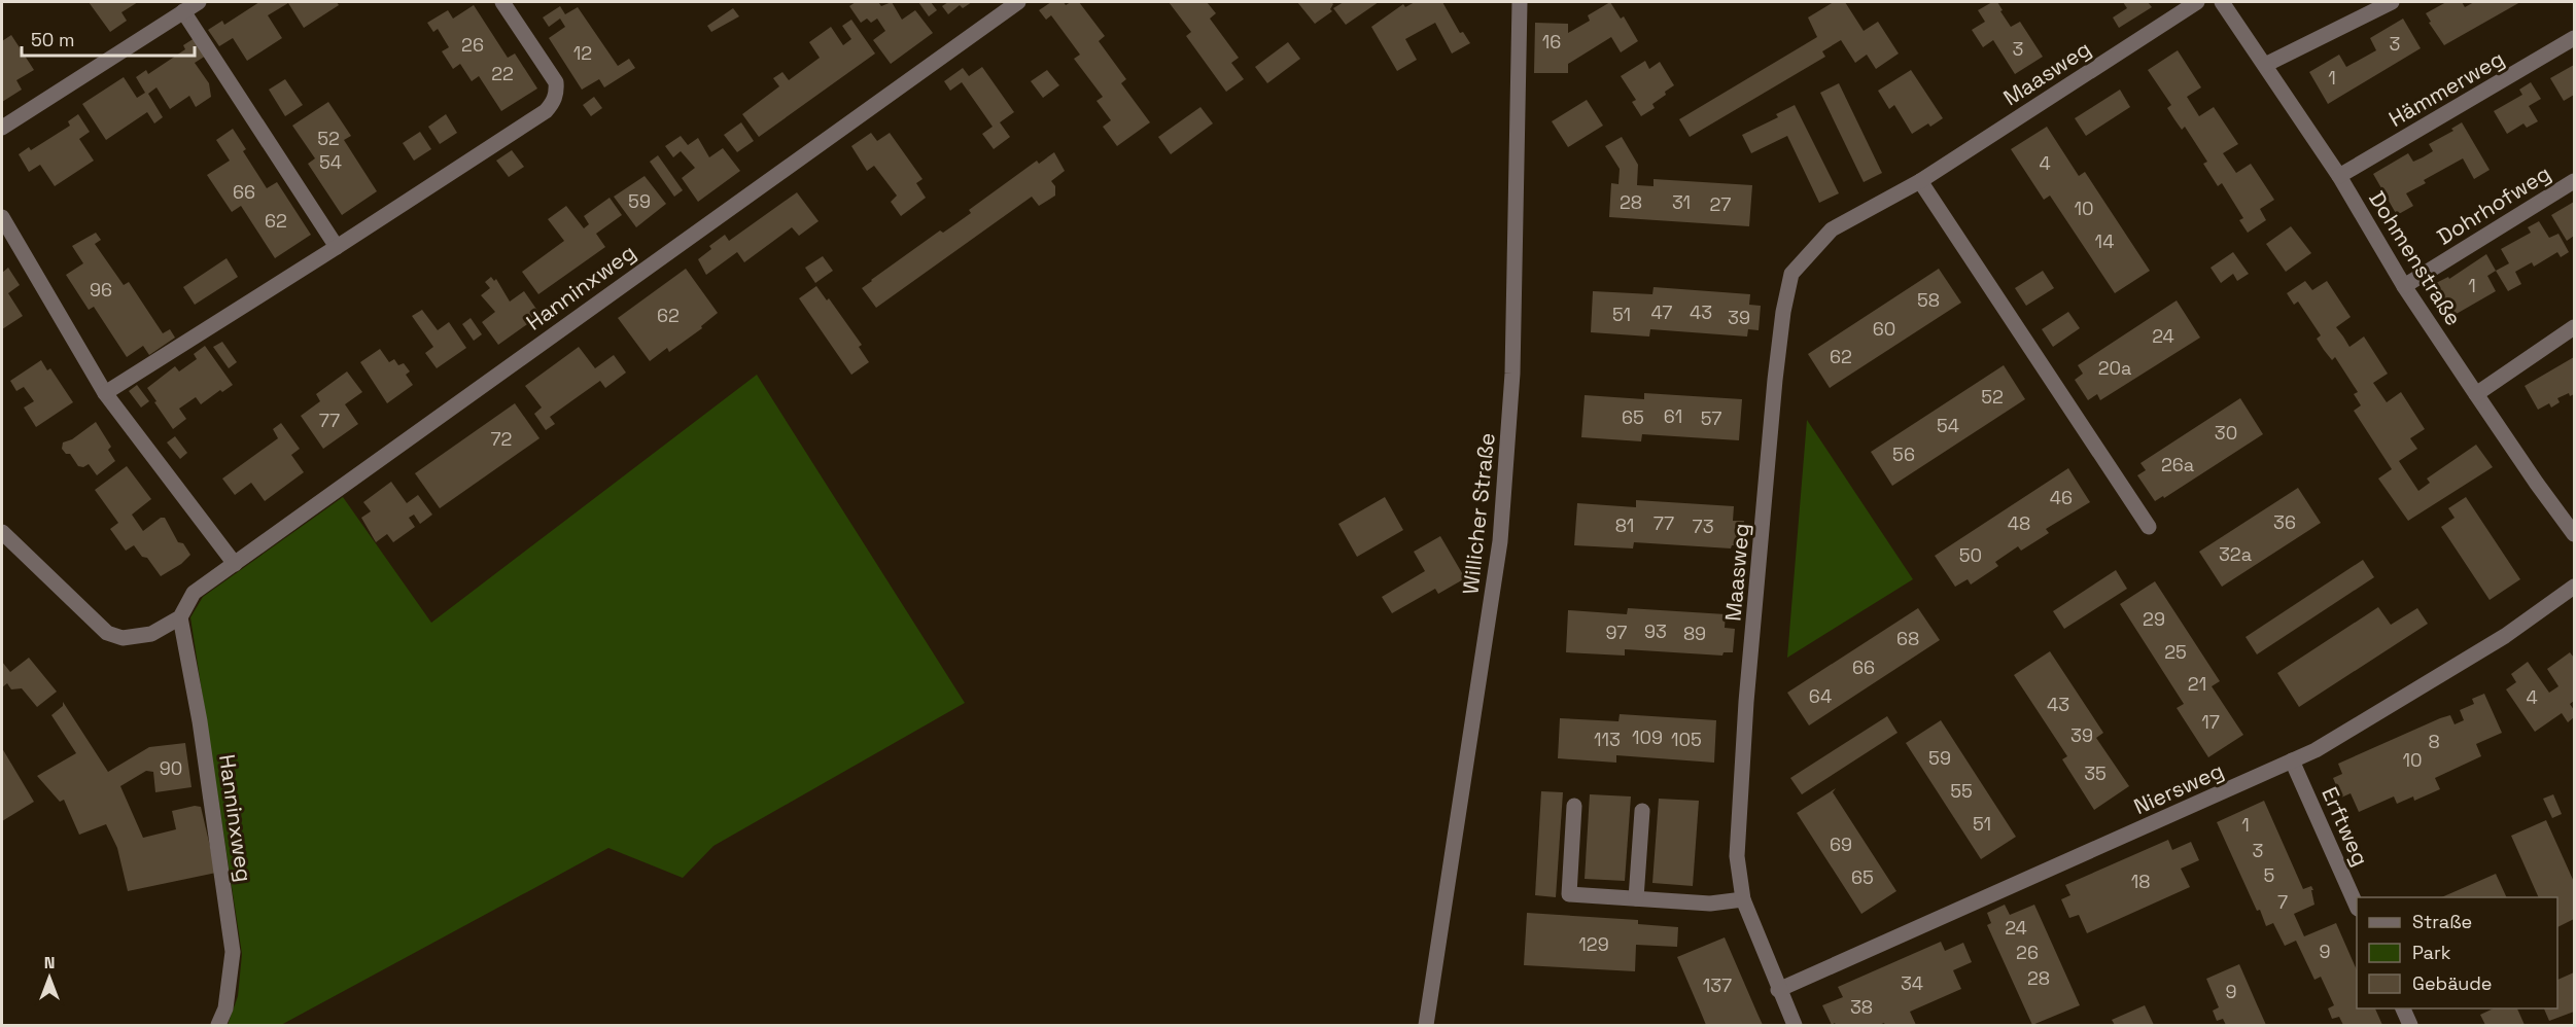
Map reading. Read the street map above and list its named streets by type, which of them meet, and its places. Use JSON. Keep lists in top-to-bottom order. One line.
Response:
{"streets":{"street":["Maasweg","Hämmerweg","Dohrhofweg","Dohmenstraße","Hanninxweg","Willicher Straße","Niersweg","Erftweg"]},"crossings":[["Maasweg","Niersweg"],["Hämmerweg","Dohmenstraße"],["Dohrhofweg","Dohmenstraße"],["Niersweg","Erftweg"]],"house_numbers":["16","3","26","3","12","22","1","52","54","4","66","59","28","31","27","10","62","14","1","96","58","47","43","51","62","39","60","24","62","20a","52","61","65","57","77","54","30","72","56","26a","46","36","77","48","81","73","32a","50","29","93","97","89","68","25","66","21","64","4","43","17","39","109","113","105","8","59","10","90","35","55","51","1","69","3","5","65","18","7","24","129","9","26","28","34","137","9","38"],"legend":["Straße","Park","Gebäude"],"scale_bar":"50 m","north":"top"}
